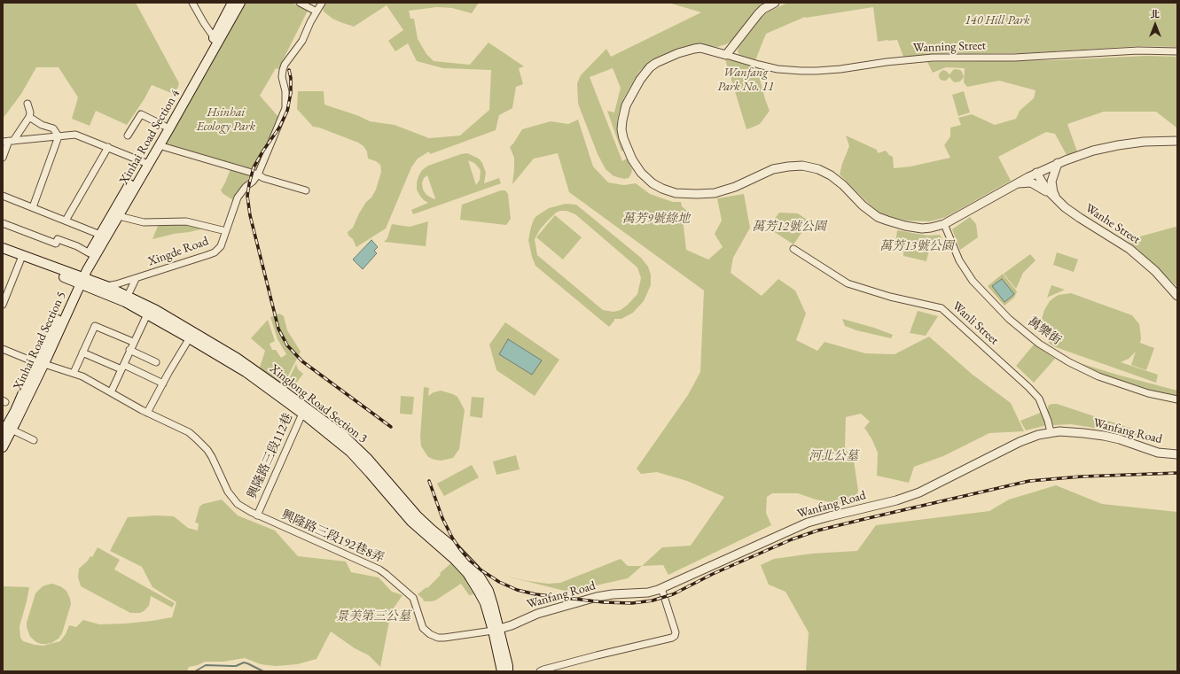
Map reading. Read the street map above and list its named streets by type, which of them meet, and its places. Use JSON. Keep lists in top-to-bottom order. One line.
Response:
{"streets":{"main road":["Xinhai Road Section 4","Xinhai Road Section 5","Xinglong Road Section 3"],"street":["Wanning Street","Wanhe Street","Xingde Road","Wanli Street","萬樂街","Wanfang Road","興隆路三段112巷","興隆路三段192巷8弄"]},"crossings":[["Xinhai Road Section 4","Xinhai Road Section 5"],["Xinhai Road Section 4","Xinglong Road Section 3"],["Xingde Road","Xinglong Road Section 3"],["Wanli Street","Wanfang Road"],["Xinhai Road Section 5","Xinglong Road Section 3"],["Xinhai Road Section 5","興隆路三段192巷8弄"],["Xinglong Road Section 3","Wanfang Road"],["Xinglong Road Section 3","興隆路三段112巷"],["Xinglong Road Section 3","興隆路三段192巷8弄"],["Wanfang Road","興隆路三段192巷8弄"],["興隆路三段112巷","興隆路三段192巷8弄"]],"parks":["140 Hill Park","Wanfang Park No. 11","Hsinhai Ecology Park","萬芳9號綠地","萬芳12號公園","萬芳13號公園","河北公墓","景美第三公墓"],"north":"top"}
